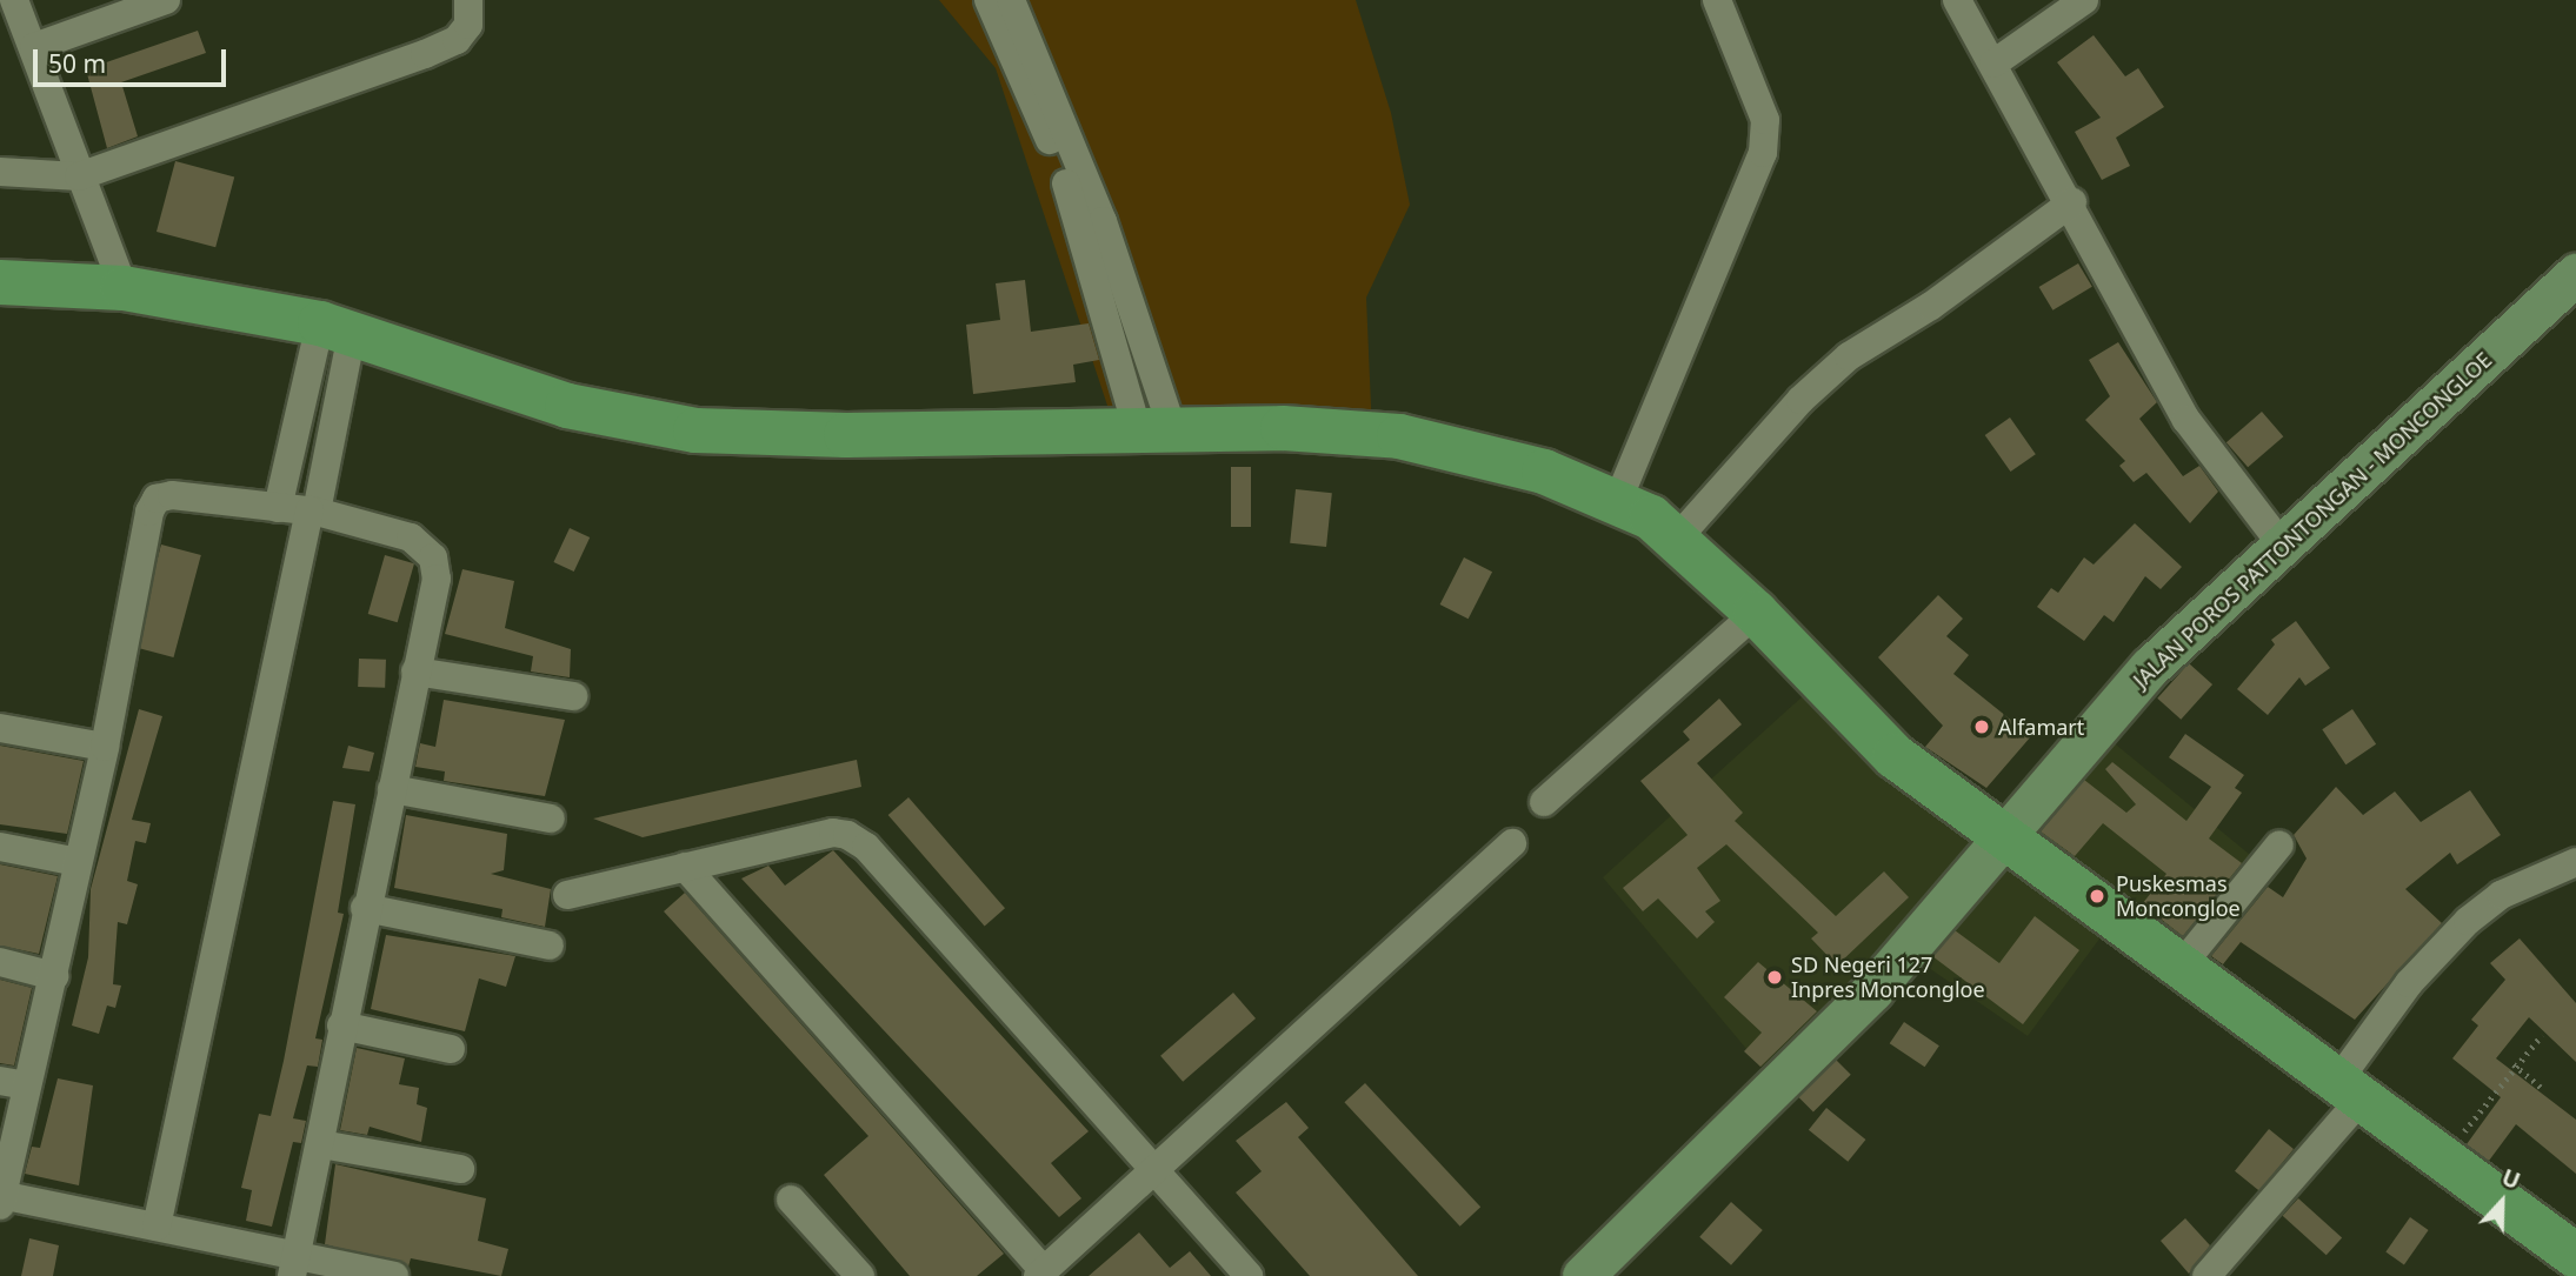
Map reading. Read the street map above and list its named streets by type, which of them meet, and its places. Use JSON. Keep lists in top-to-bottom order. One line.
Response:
{"streets":{"street":["JALAN POROS PATTONTONGAN - MONCONGLOE"]},"places":["Alfamart","Puskesmas Moncongloe","SD Negeri 127 Inpres Moncongloe"],"scale_bar":"50 m","north":"top"}
